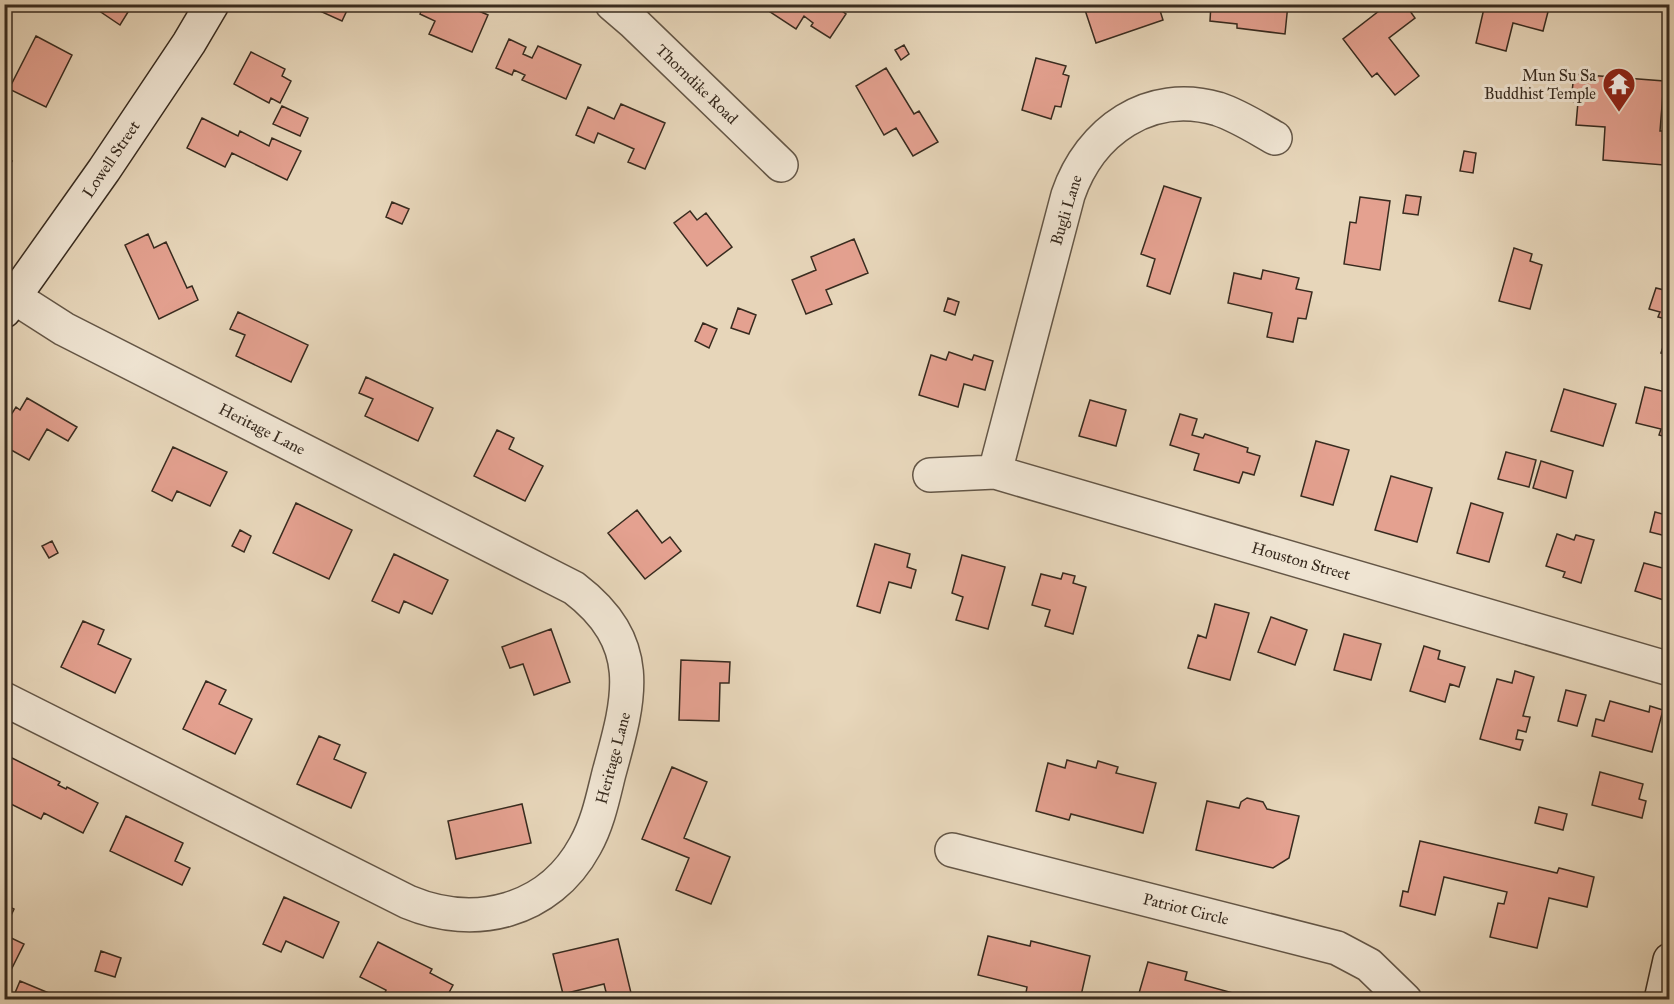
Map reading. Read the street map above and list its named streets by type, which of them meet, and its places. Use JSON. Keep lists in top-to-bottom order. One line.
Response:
{"streets":{"street":["Thorndike Road","Lowell Street","Bugli Lane","Heritage Lane","Houston Street","Patriot Circle"]},"crossings":[["Lowell Street","Heritage Lane"],["Bugli Lane","Houston Street"]],"places":{"temple":["Mun Su Sa Buddhist Temple"]}}
